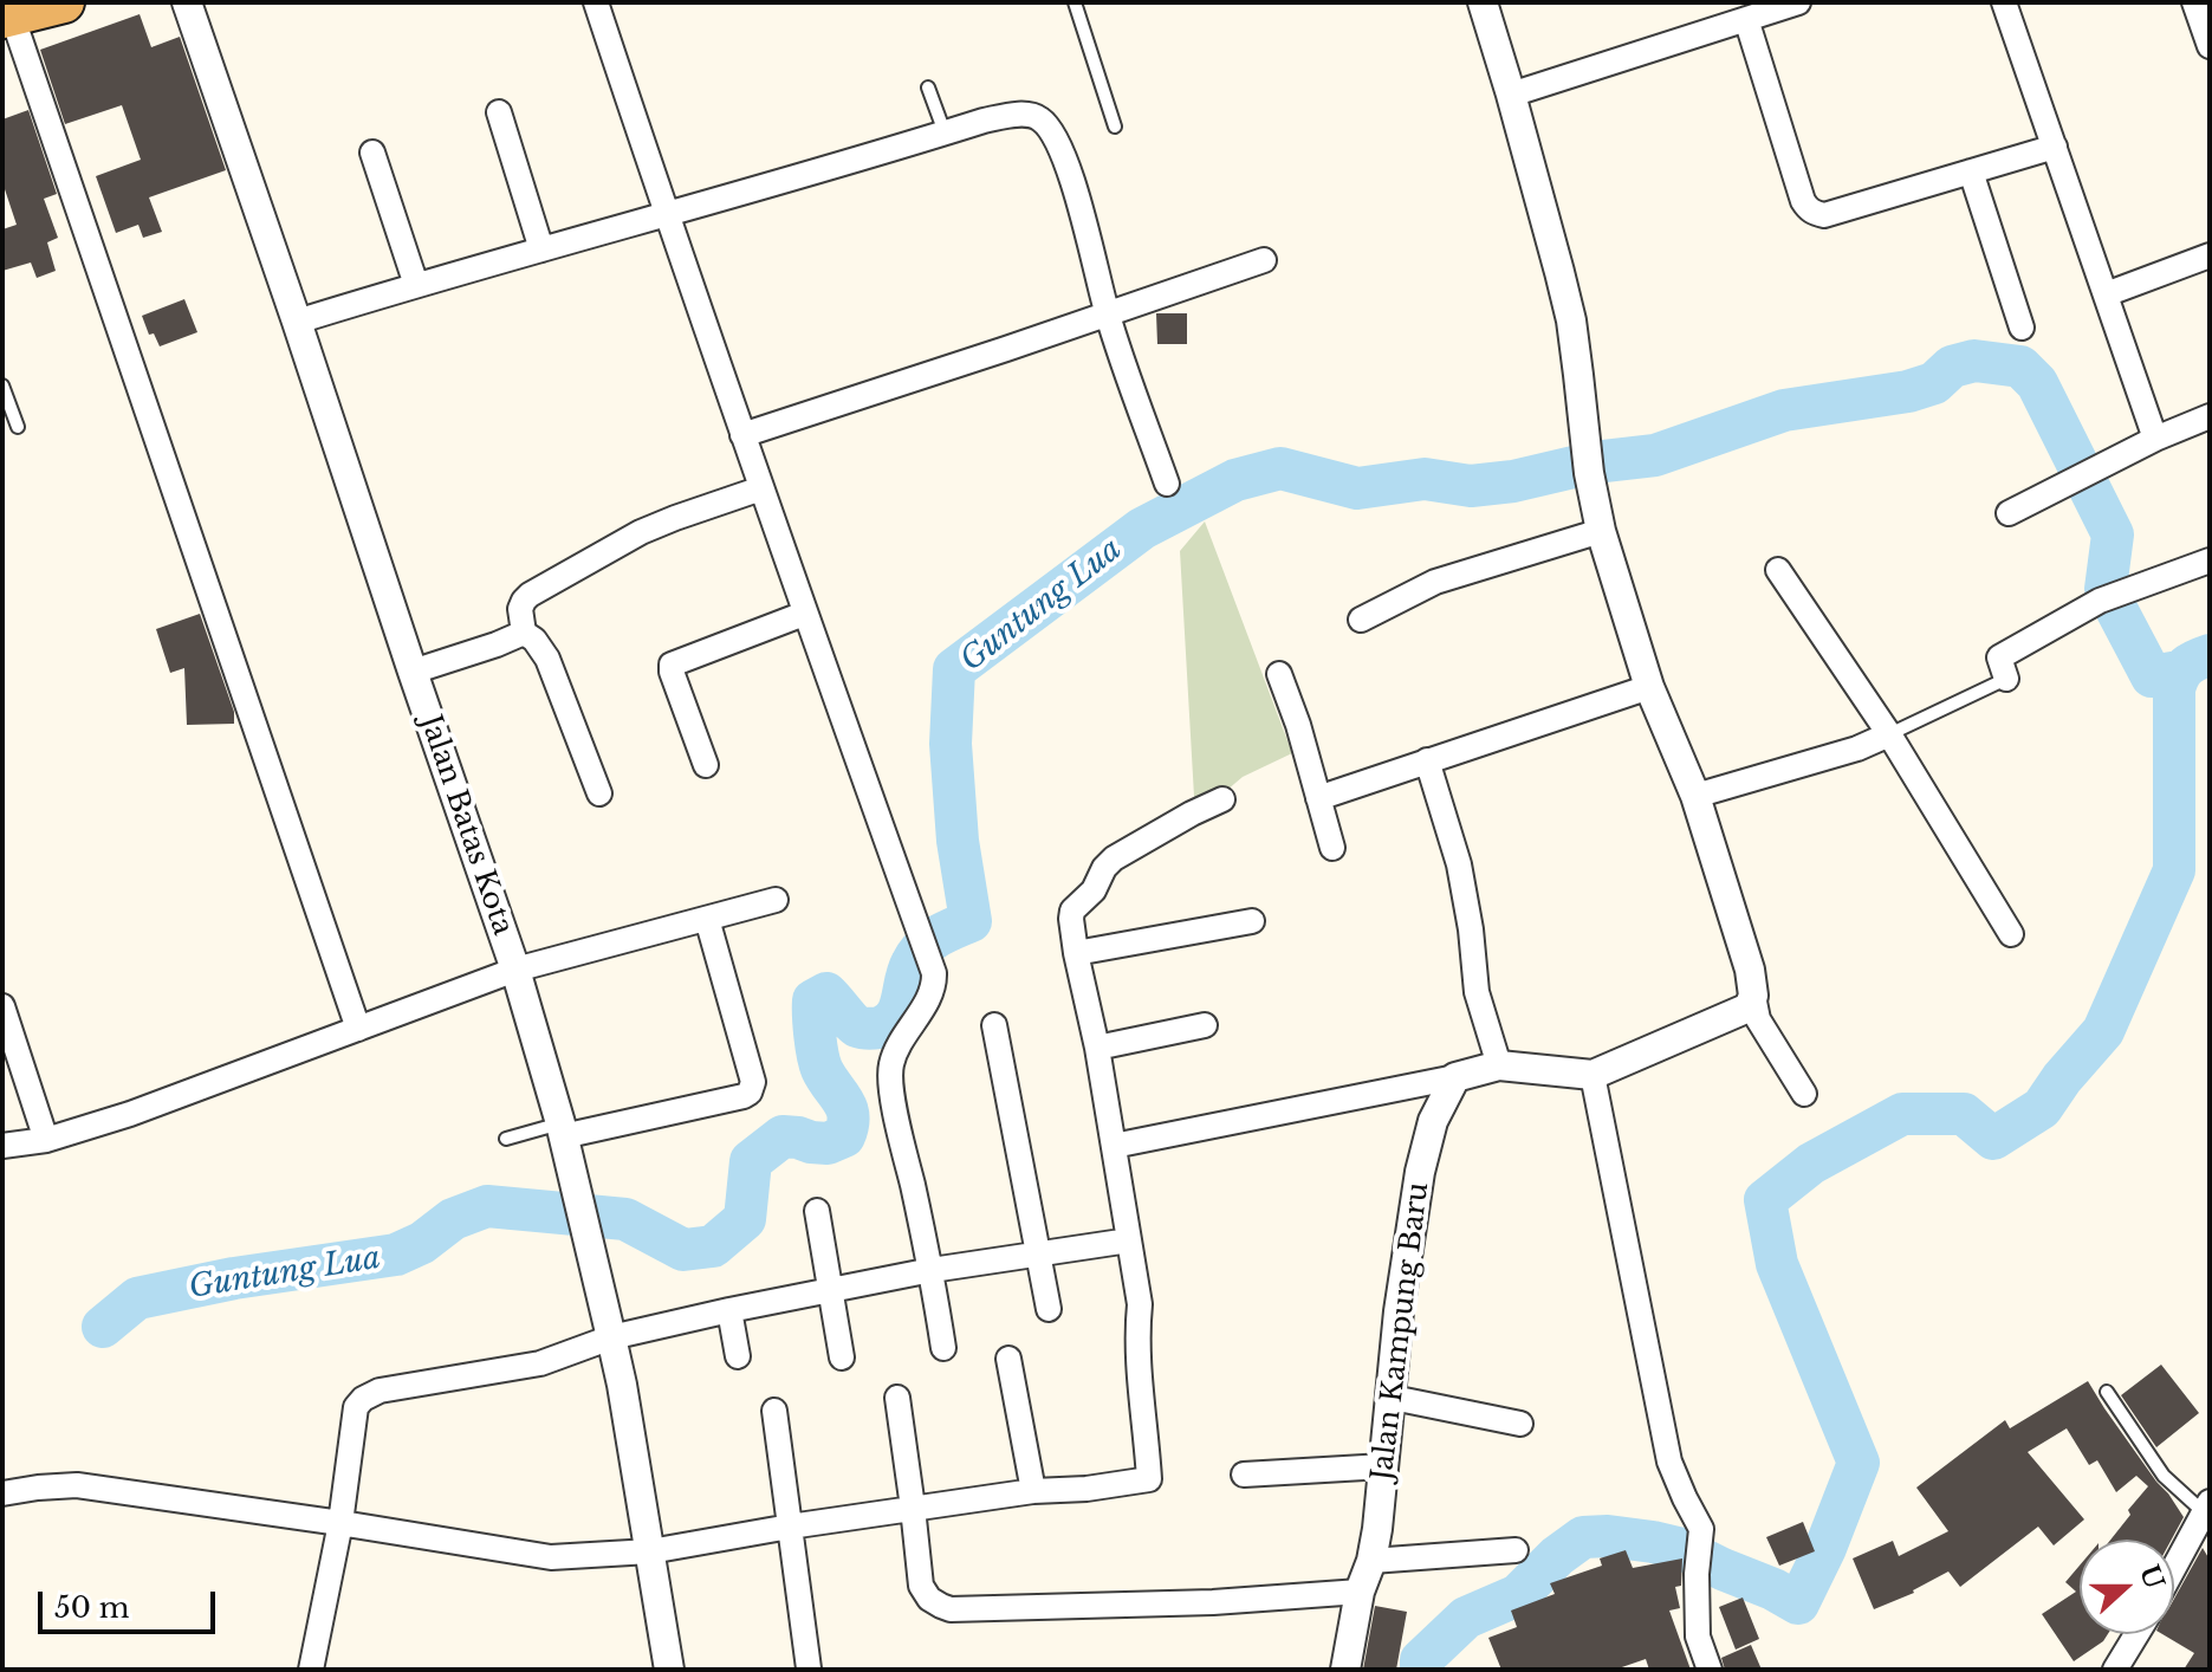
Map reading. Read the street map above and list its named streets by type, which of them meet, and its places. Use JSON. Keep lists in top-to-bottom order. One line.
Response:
{"streets":{"street":["Jalan Batas Kota","Jalan Kampung Baru"]},"water":["Guntung Lua"],"scale_bar":"50 m","north":"right"}
